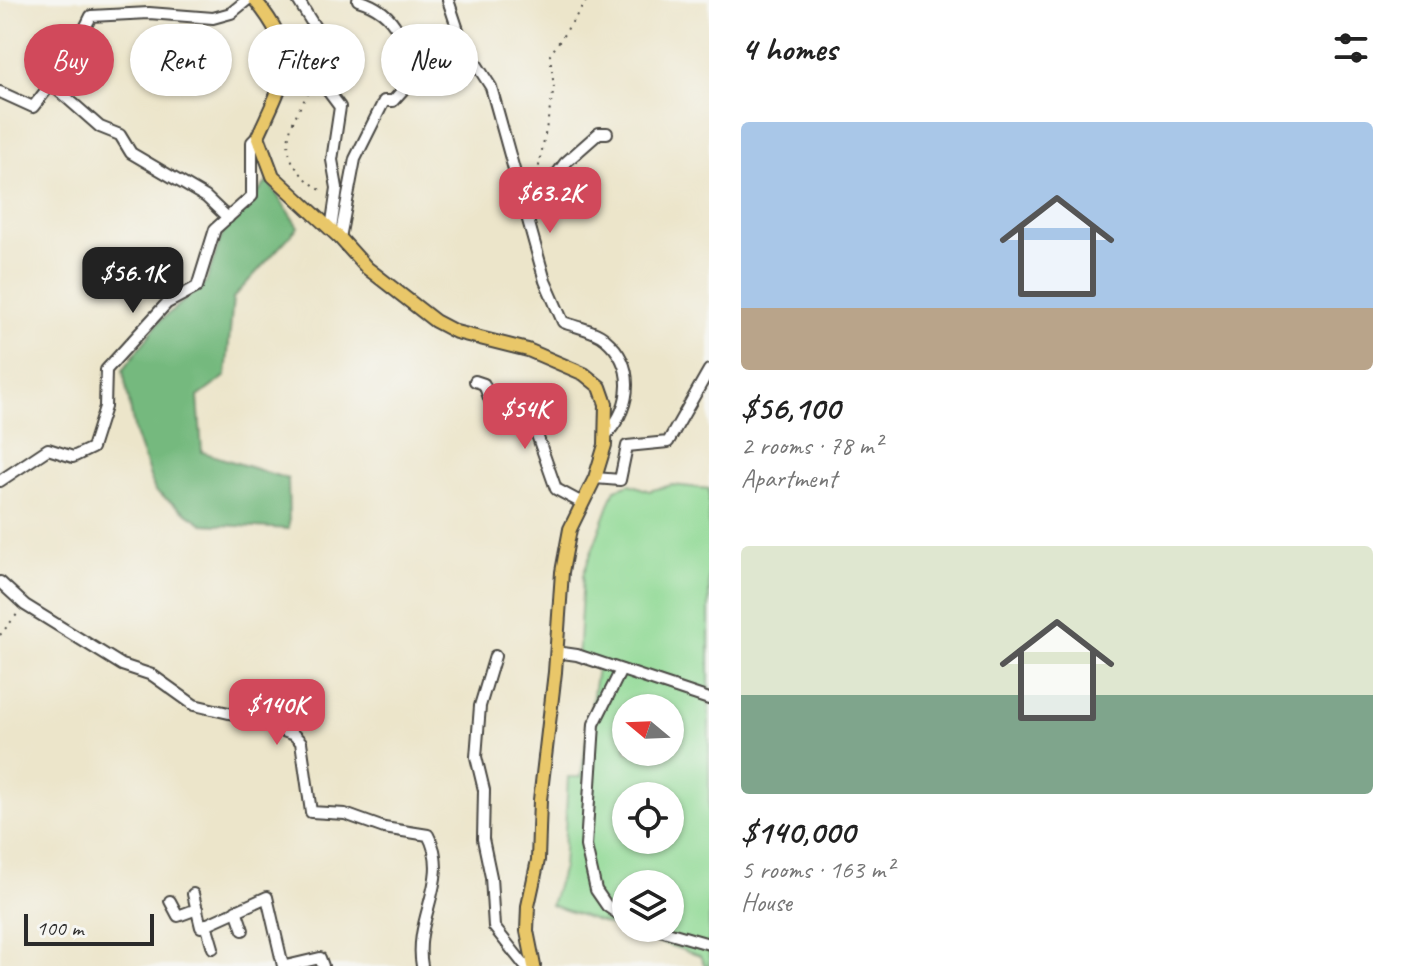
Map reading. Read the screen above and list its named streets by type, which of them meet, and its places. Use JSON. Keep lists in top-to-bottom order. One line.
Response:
{"scale_bar":"100 m","north":"left","page":{"heading":"4 homes","chip":["Buy","Rent","Filters","New"],"list":[{"name":"$56,100","note":"2 rooms · 78 m² · Apartment"},{"name":"$140,000","note":"5 rooms · 163 m² · House"}],"price":["$63.2K","$56.1K","$54K","$140K"],"scale":"100 m"}}
